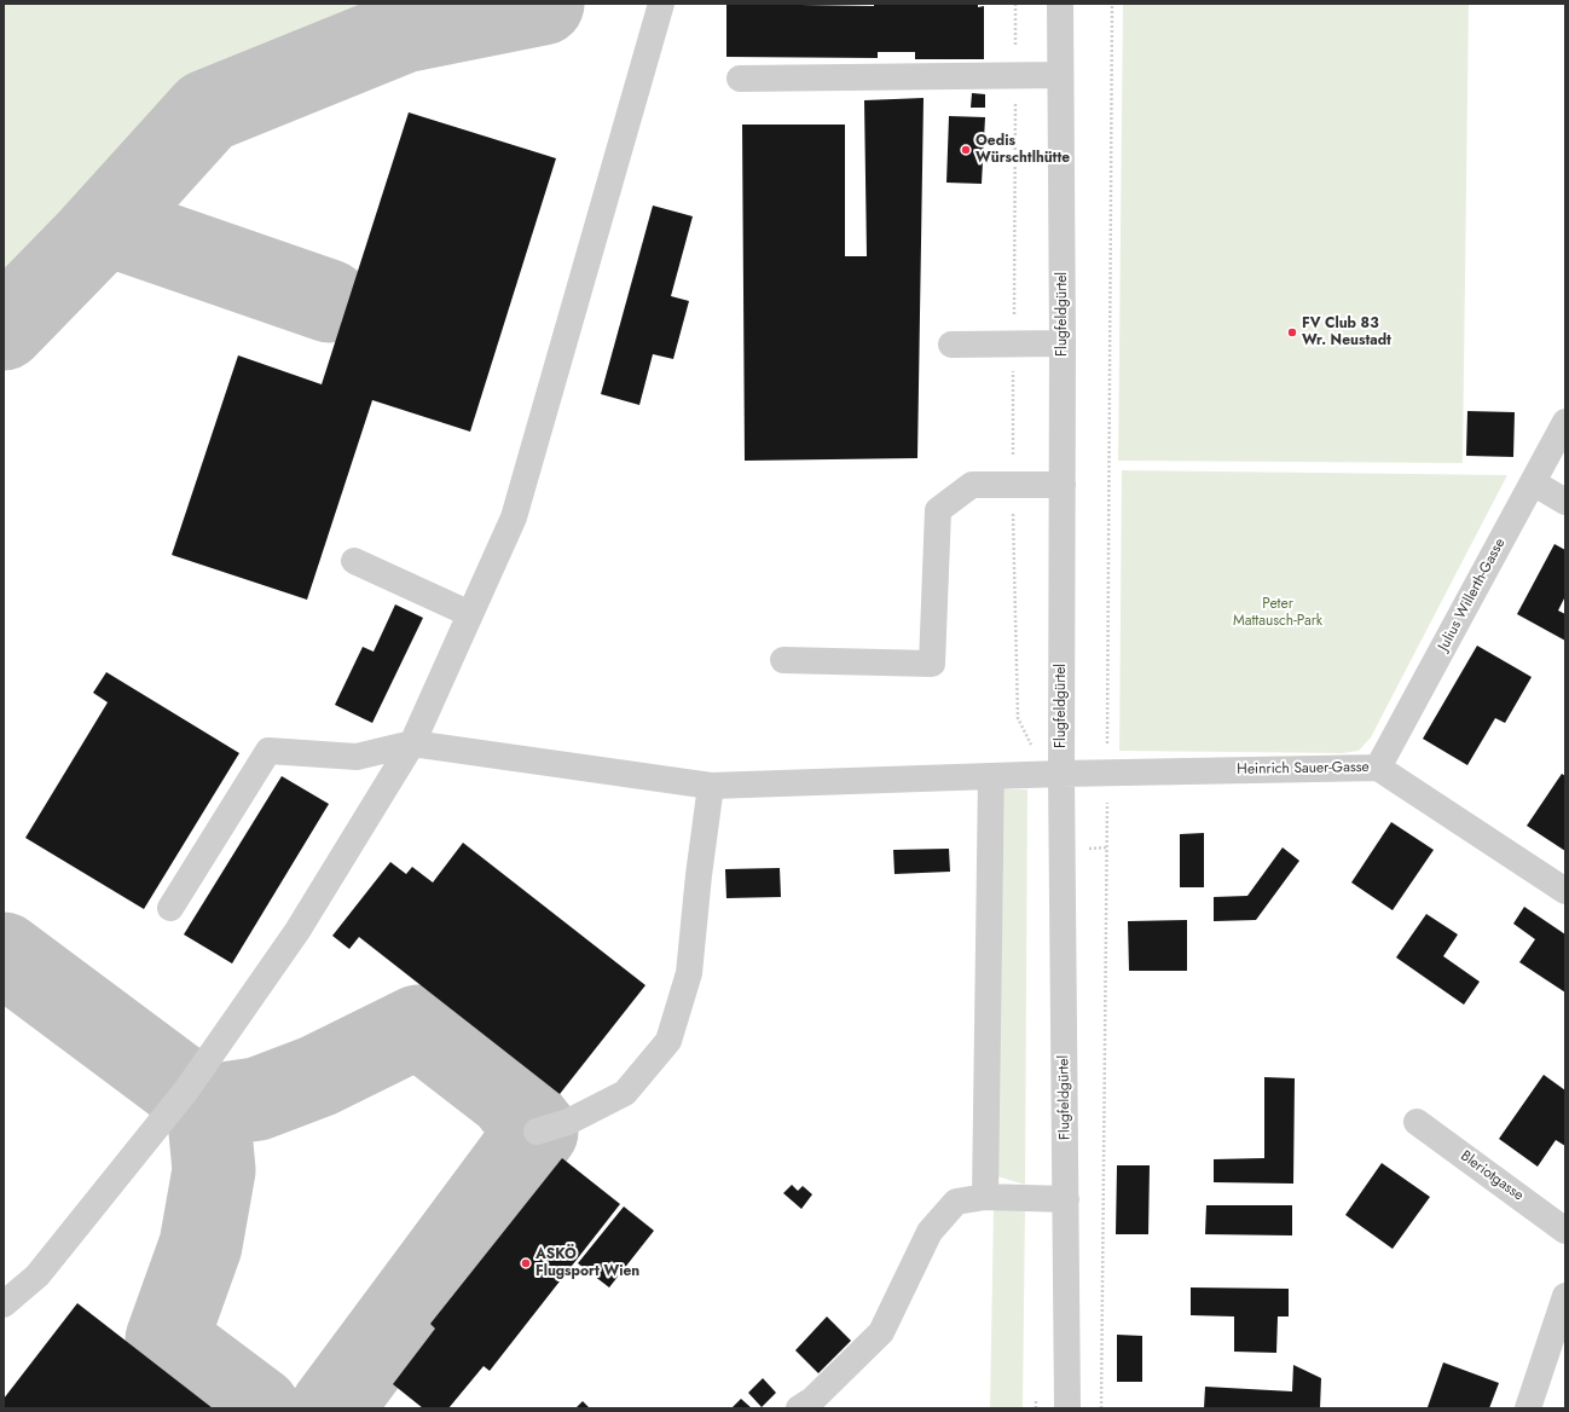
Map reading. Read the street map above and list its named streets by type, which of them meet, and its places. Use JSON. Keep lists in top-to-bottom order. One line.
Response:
{"streets":{"street":["Flugfeldgürtel","Julius Willerth-Gasse","Heinrich Sauer-Gasse","Bleriotgasse"]},"crossings":[["Flugfeldgürtel","Heinrich Sauer-Gasse"],["Julius Willerth-Gasse","Heinrich Sauer-Gasse"]],"parks":["Peter Mattausch-Park"],"places":["Oedis Würschtlhütte","FV Club 83 Wr. Neustadt","ASKÖ Flugsport Wien"]}
